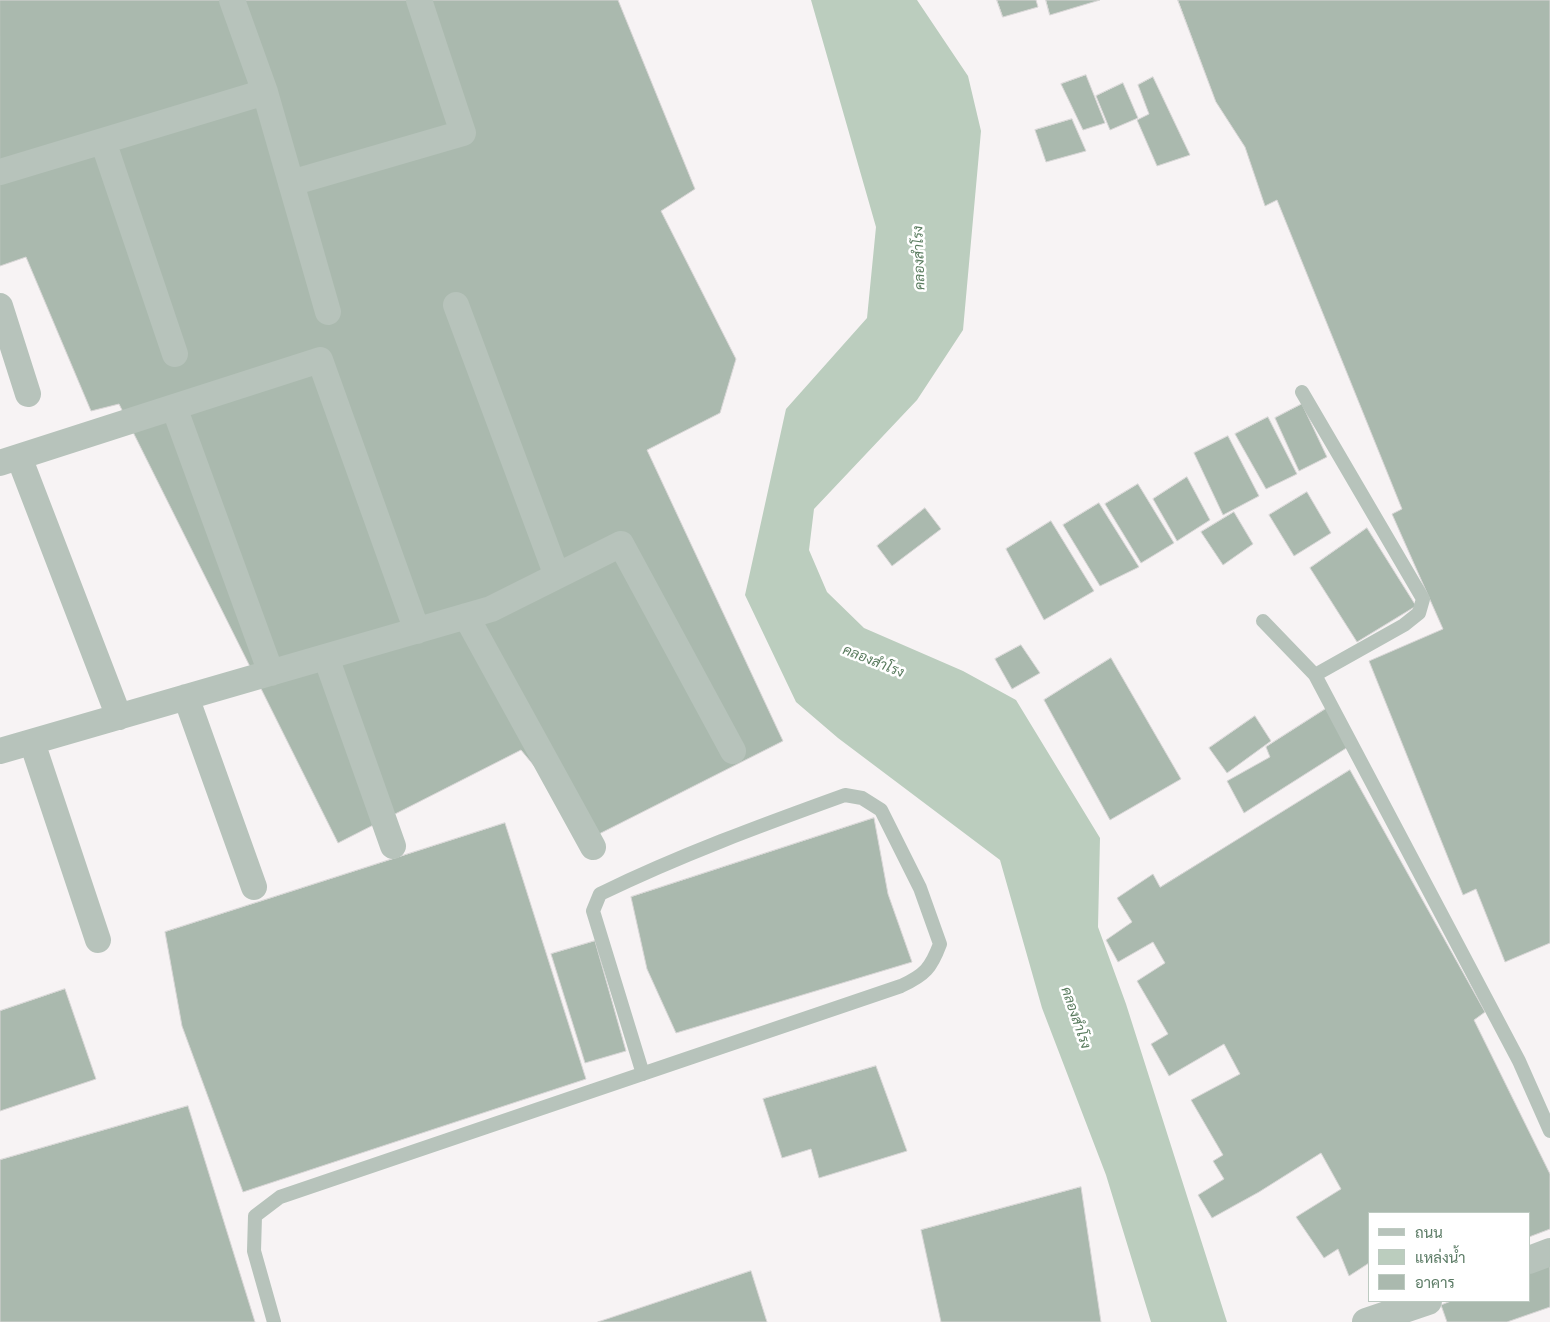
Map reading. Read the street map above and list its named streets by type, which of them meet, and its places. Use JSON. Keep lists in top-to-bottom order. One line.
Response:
{"water":["คลองสำโรง"],"legend":["ถนน","แหล่งน้ำ","อาคาร"]}
